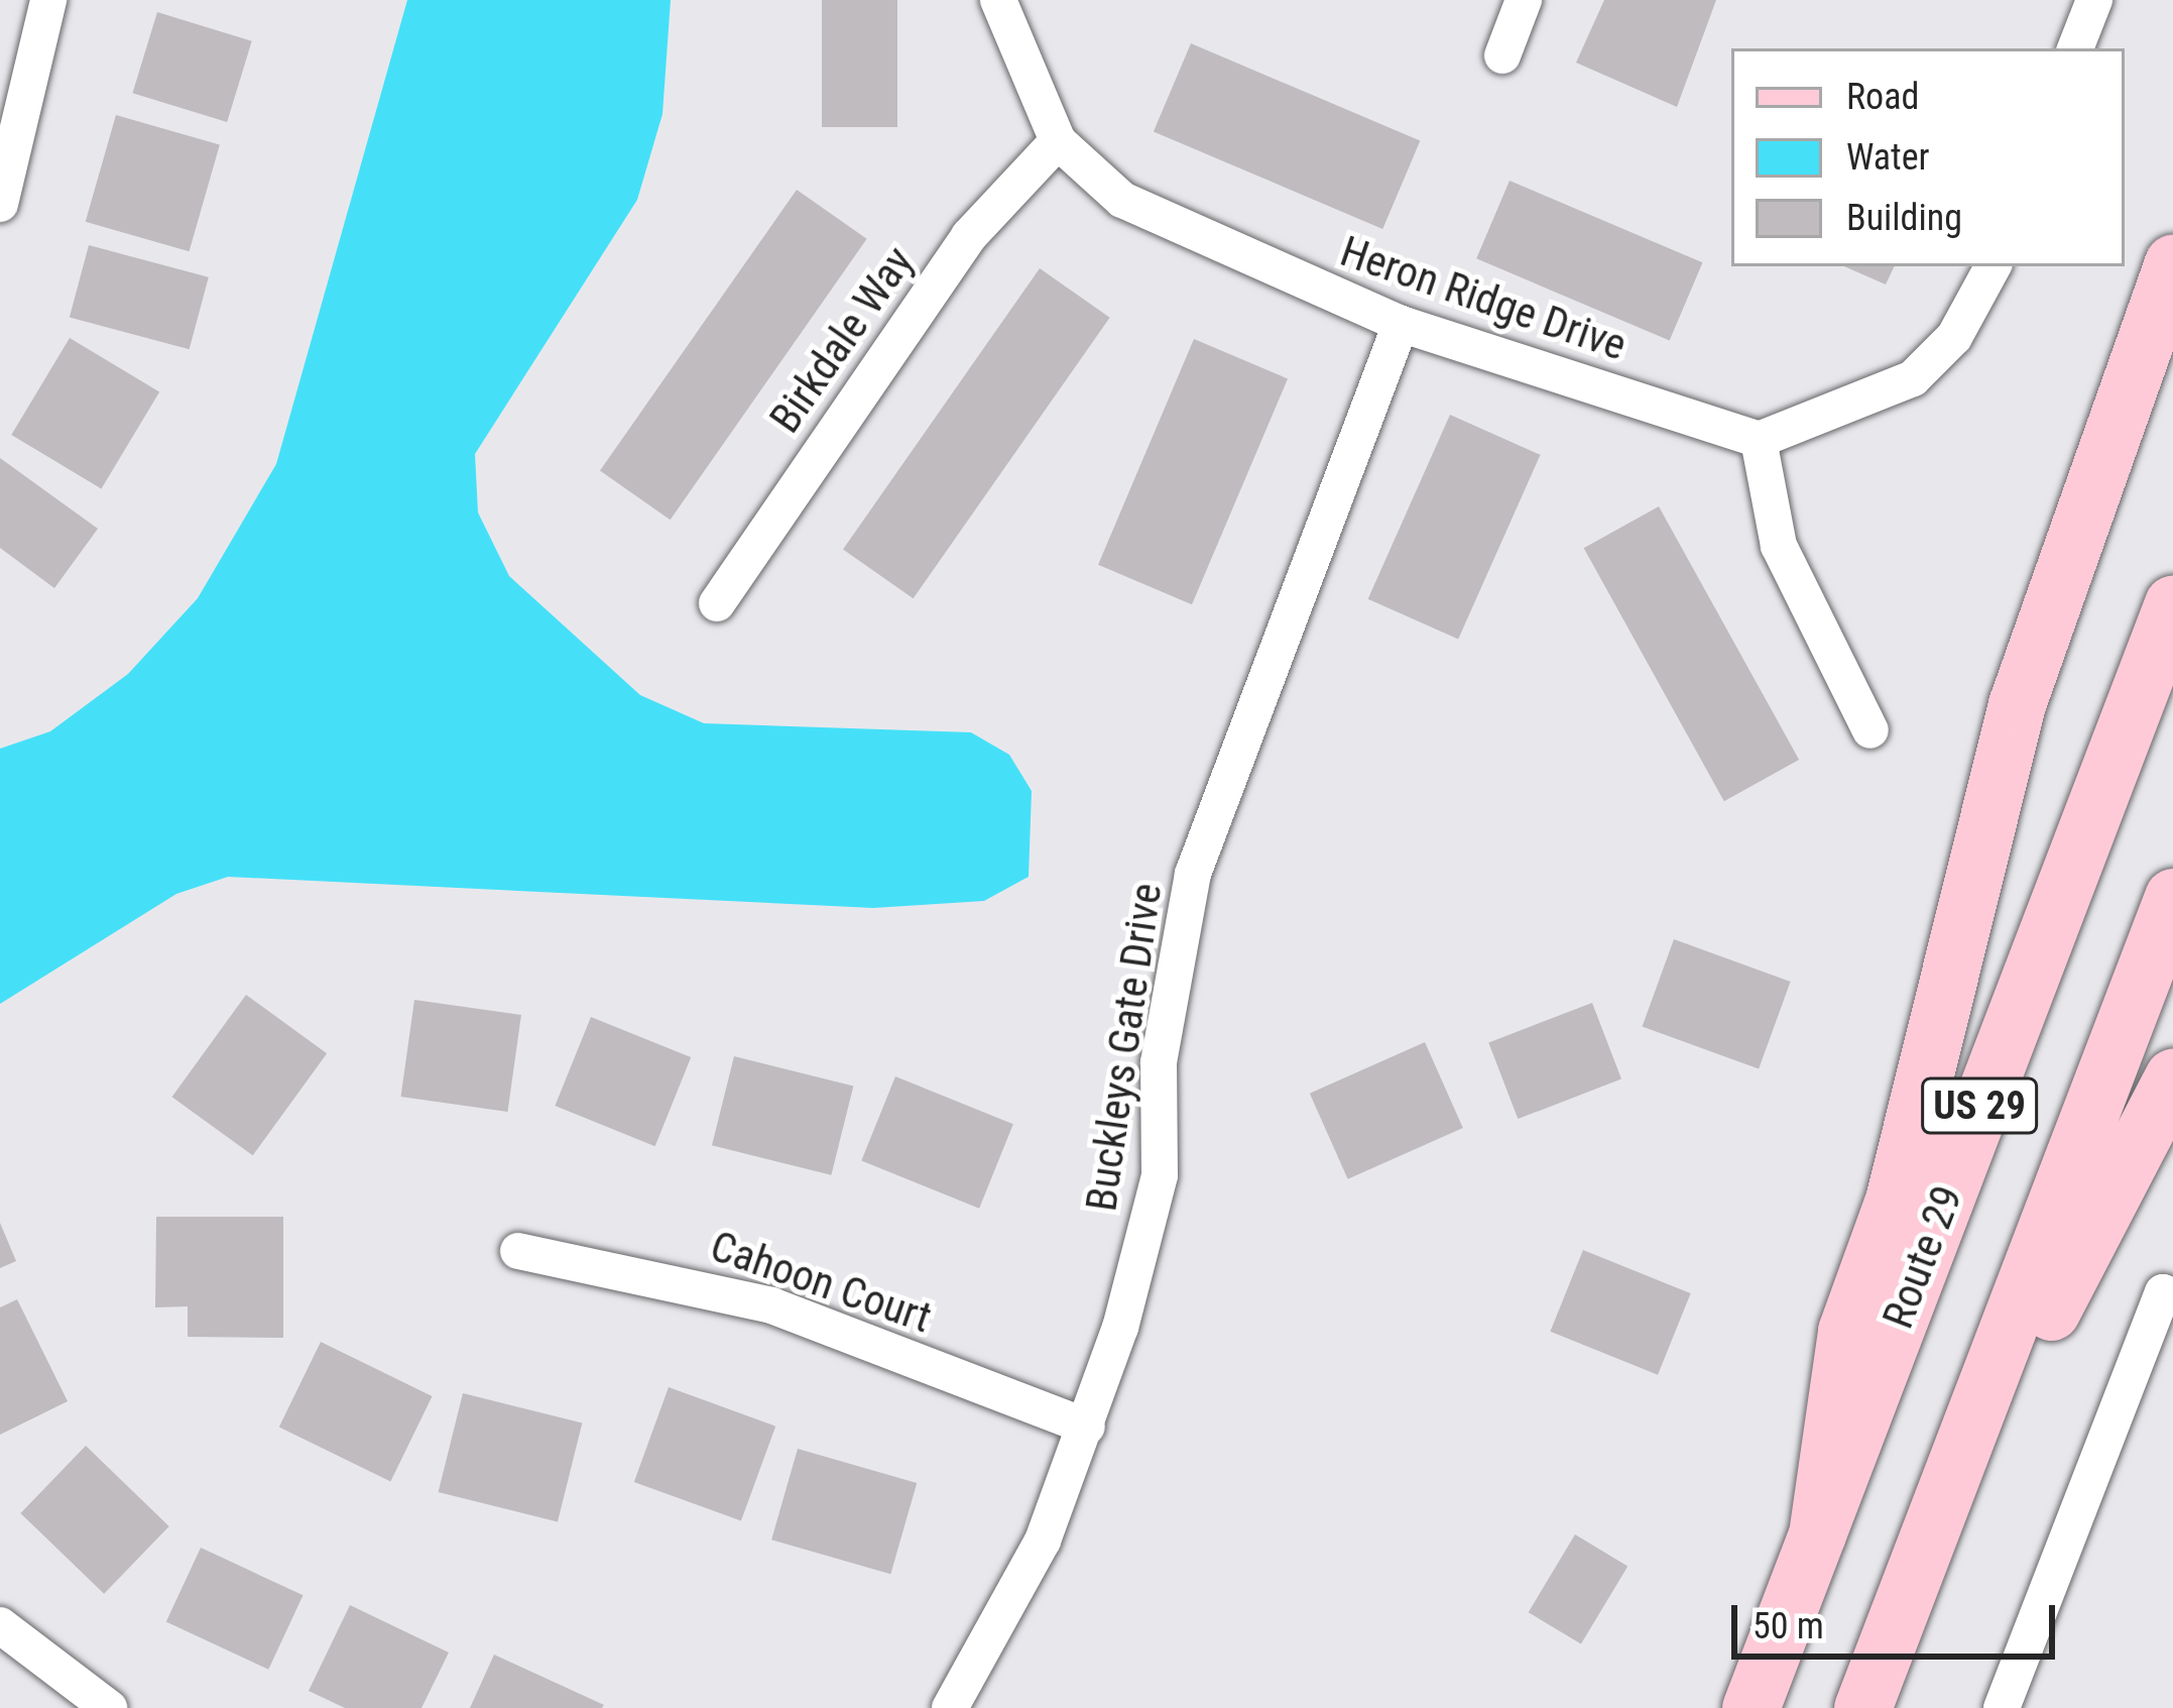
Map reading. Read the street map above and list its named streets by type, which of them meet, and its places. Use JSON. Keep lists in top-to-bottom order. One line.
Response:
{"streets":{"main road":["US 29","Route 29"],"street":["Heron Ridge Drive","Birkdale Way","Buckleys Gate Drive","Cahoon Court"]},"crossings":[["Heron Ridge Drive","Birkdale Way"],["Heron Ridge Drive","Buckleys Gate Drive"],["Buckleys Gate Drive","Cahoon Court"]],"legend":["Road","Water","Building"],"scale_bar":"50 m"}
